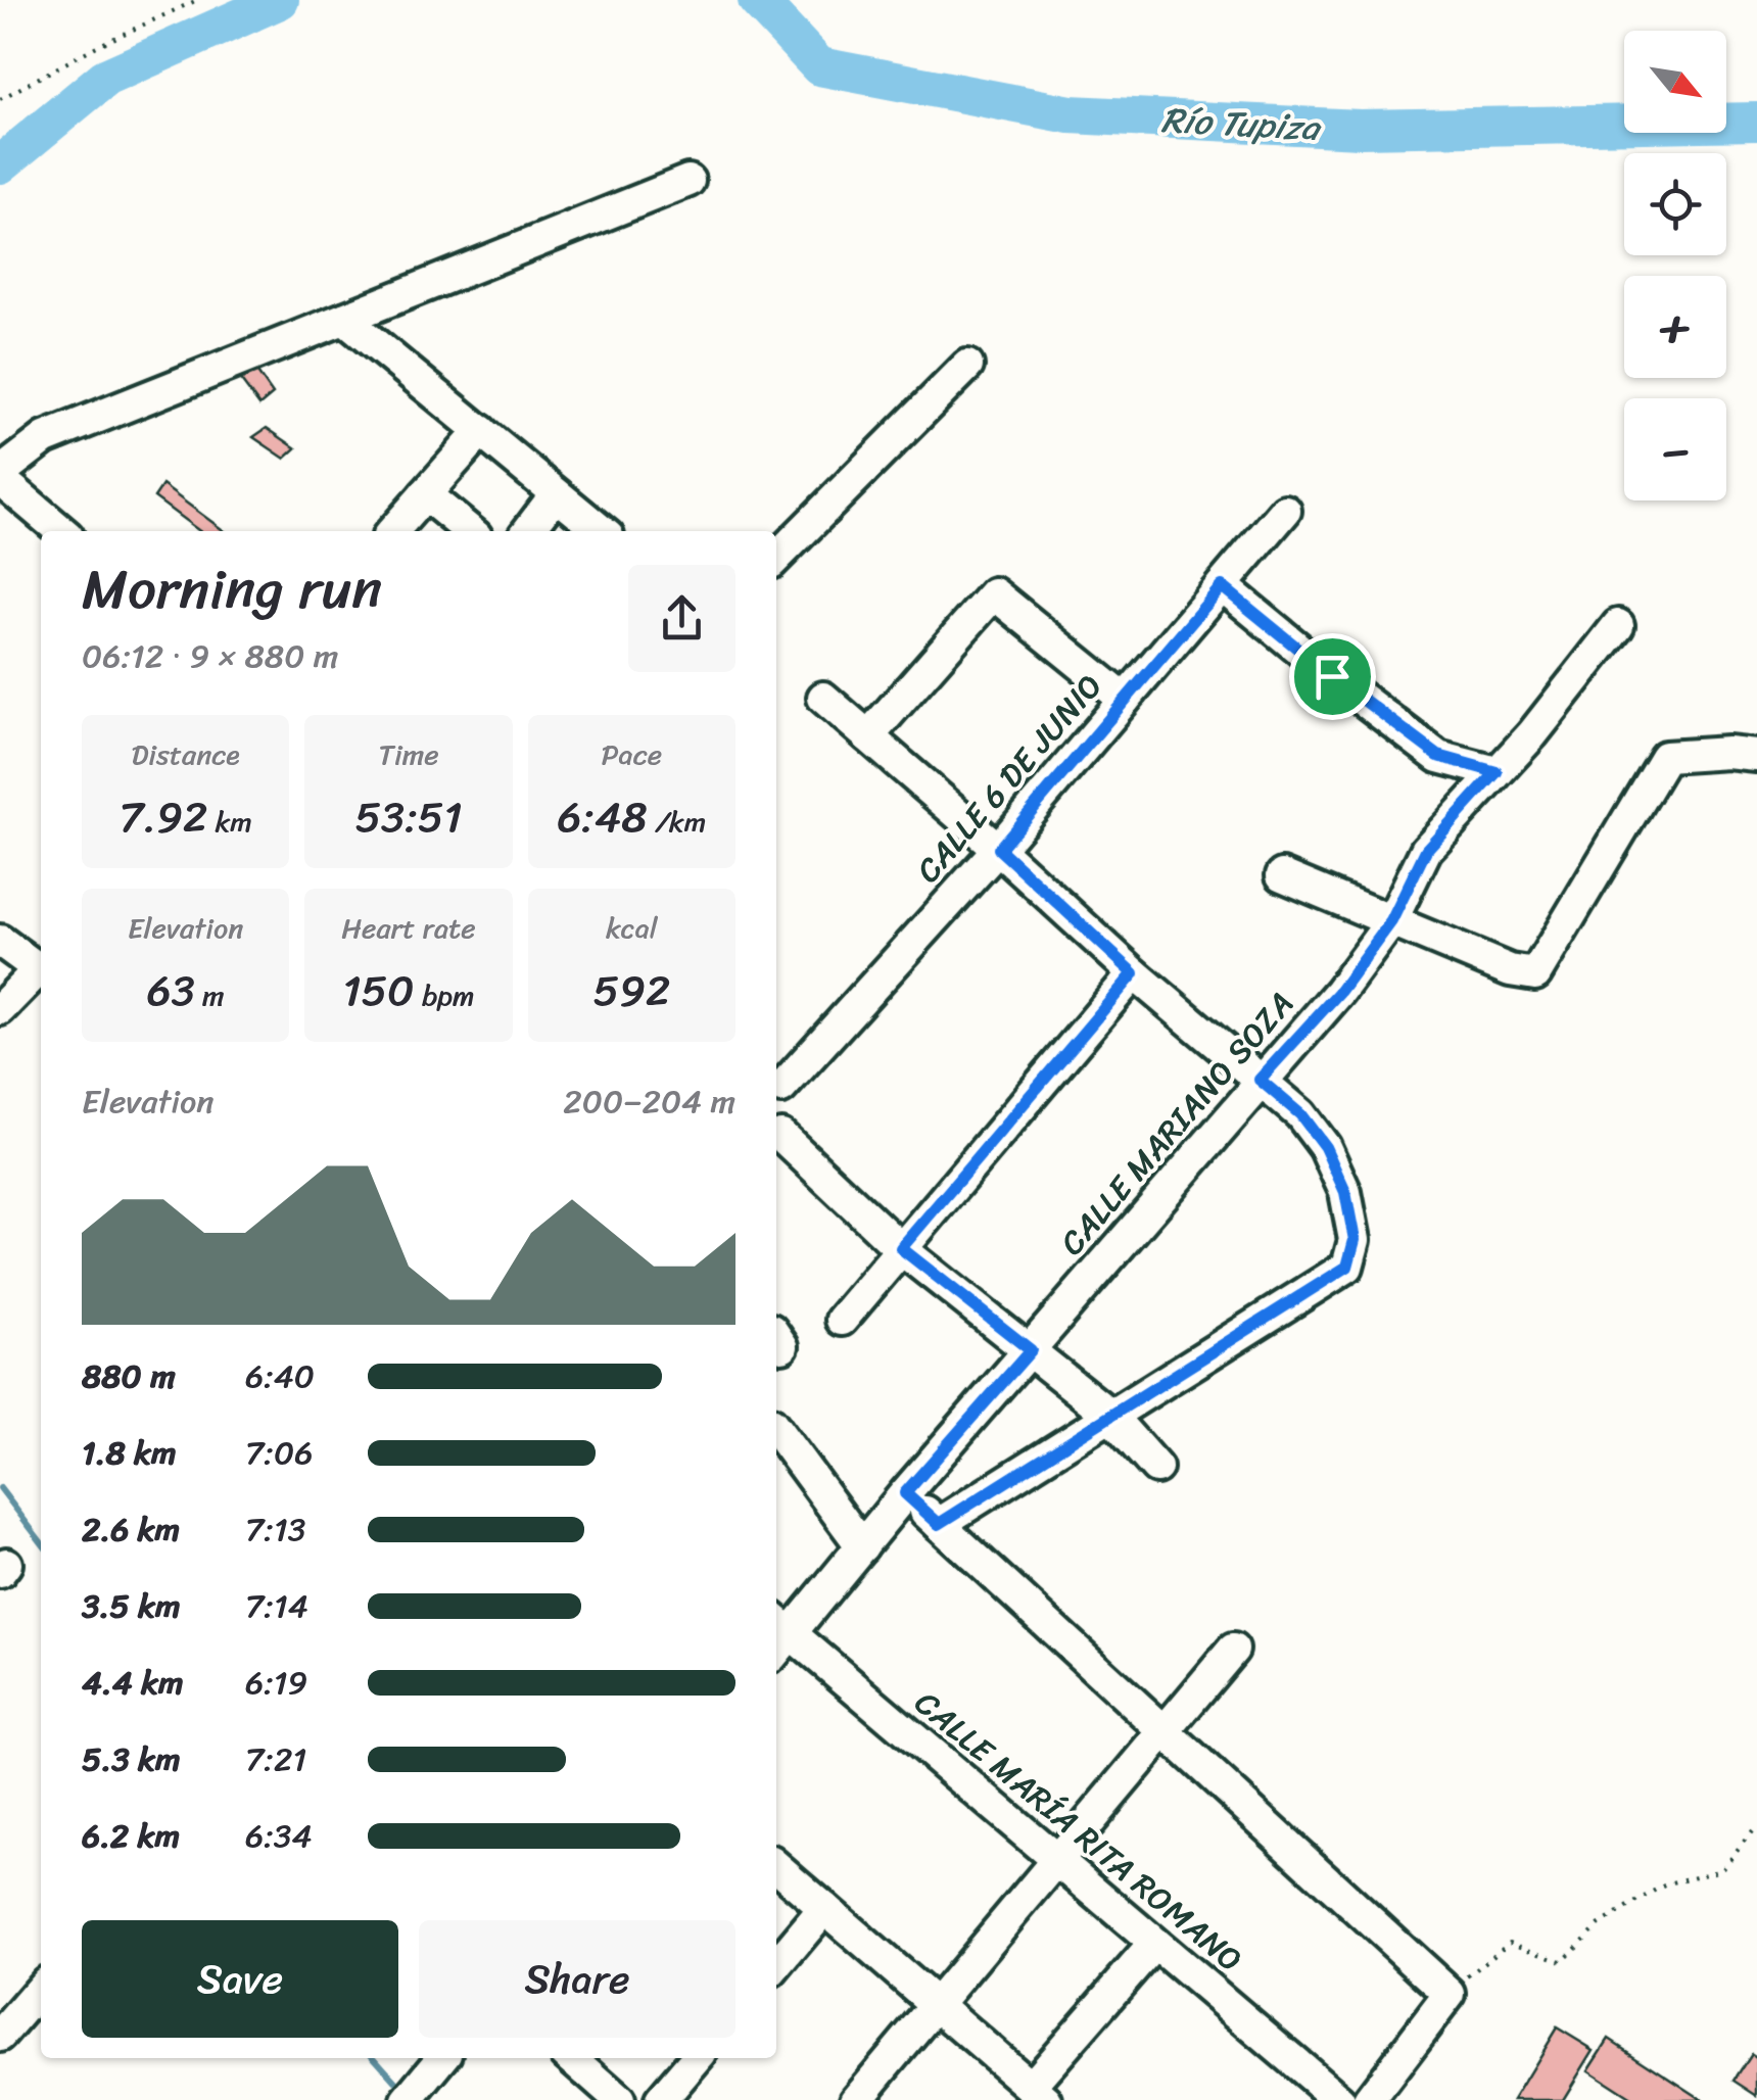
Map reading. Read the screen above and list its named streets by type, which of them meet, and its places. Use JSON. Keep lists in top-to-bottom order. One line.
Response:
{"streets":{"street":["CALLE 6 DE JUNIO","CALLE MARIANO SOZA","CALLE MARÍA RITA ROMANO"]},"crossings":[["CALLE MARIANO SOZA","CALLE MARÍA RITA ROMANO"]],"water":["Río Tupiza"],"north":"bottom right","page":{"map_buttons":["+","−"],"heading":["Morning run","06:12 · 9 × 880 m"],"stats":[["Distance","7.92 km"],["Time","53:51"],["Pace","6:48 /km"],["Elevation","63 m"],["Heart rate","150 bpm"],["kcal","592"]],"chart":["Elevation","200–204 m"],"list":[{"name":"880 m","note":"6:40"},{"name":"1.8 km","note":"7:06"},{"name":"2.6 km","note":"7:13"},{"name":"3.5 km","note":"7:14"},{"name":"4.4 km","note":"6:19"},{"name":"5.3 km","note":"7:21"},{"name":"6.2 km","note":"6:34"}],"buttons":["Save","Share"]}}
